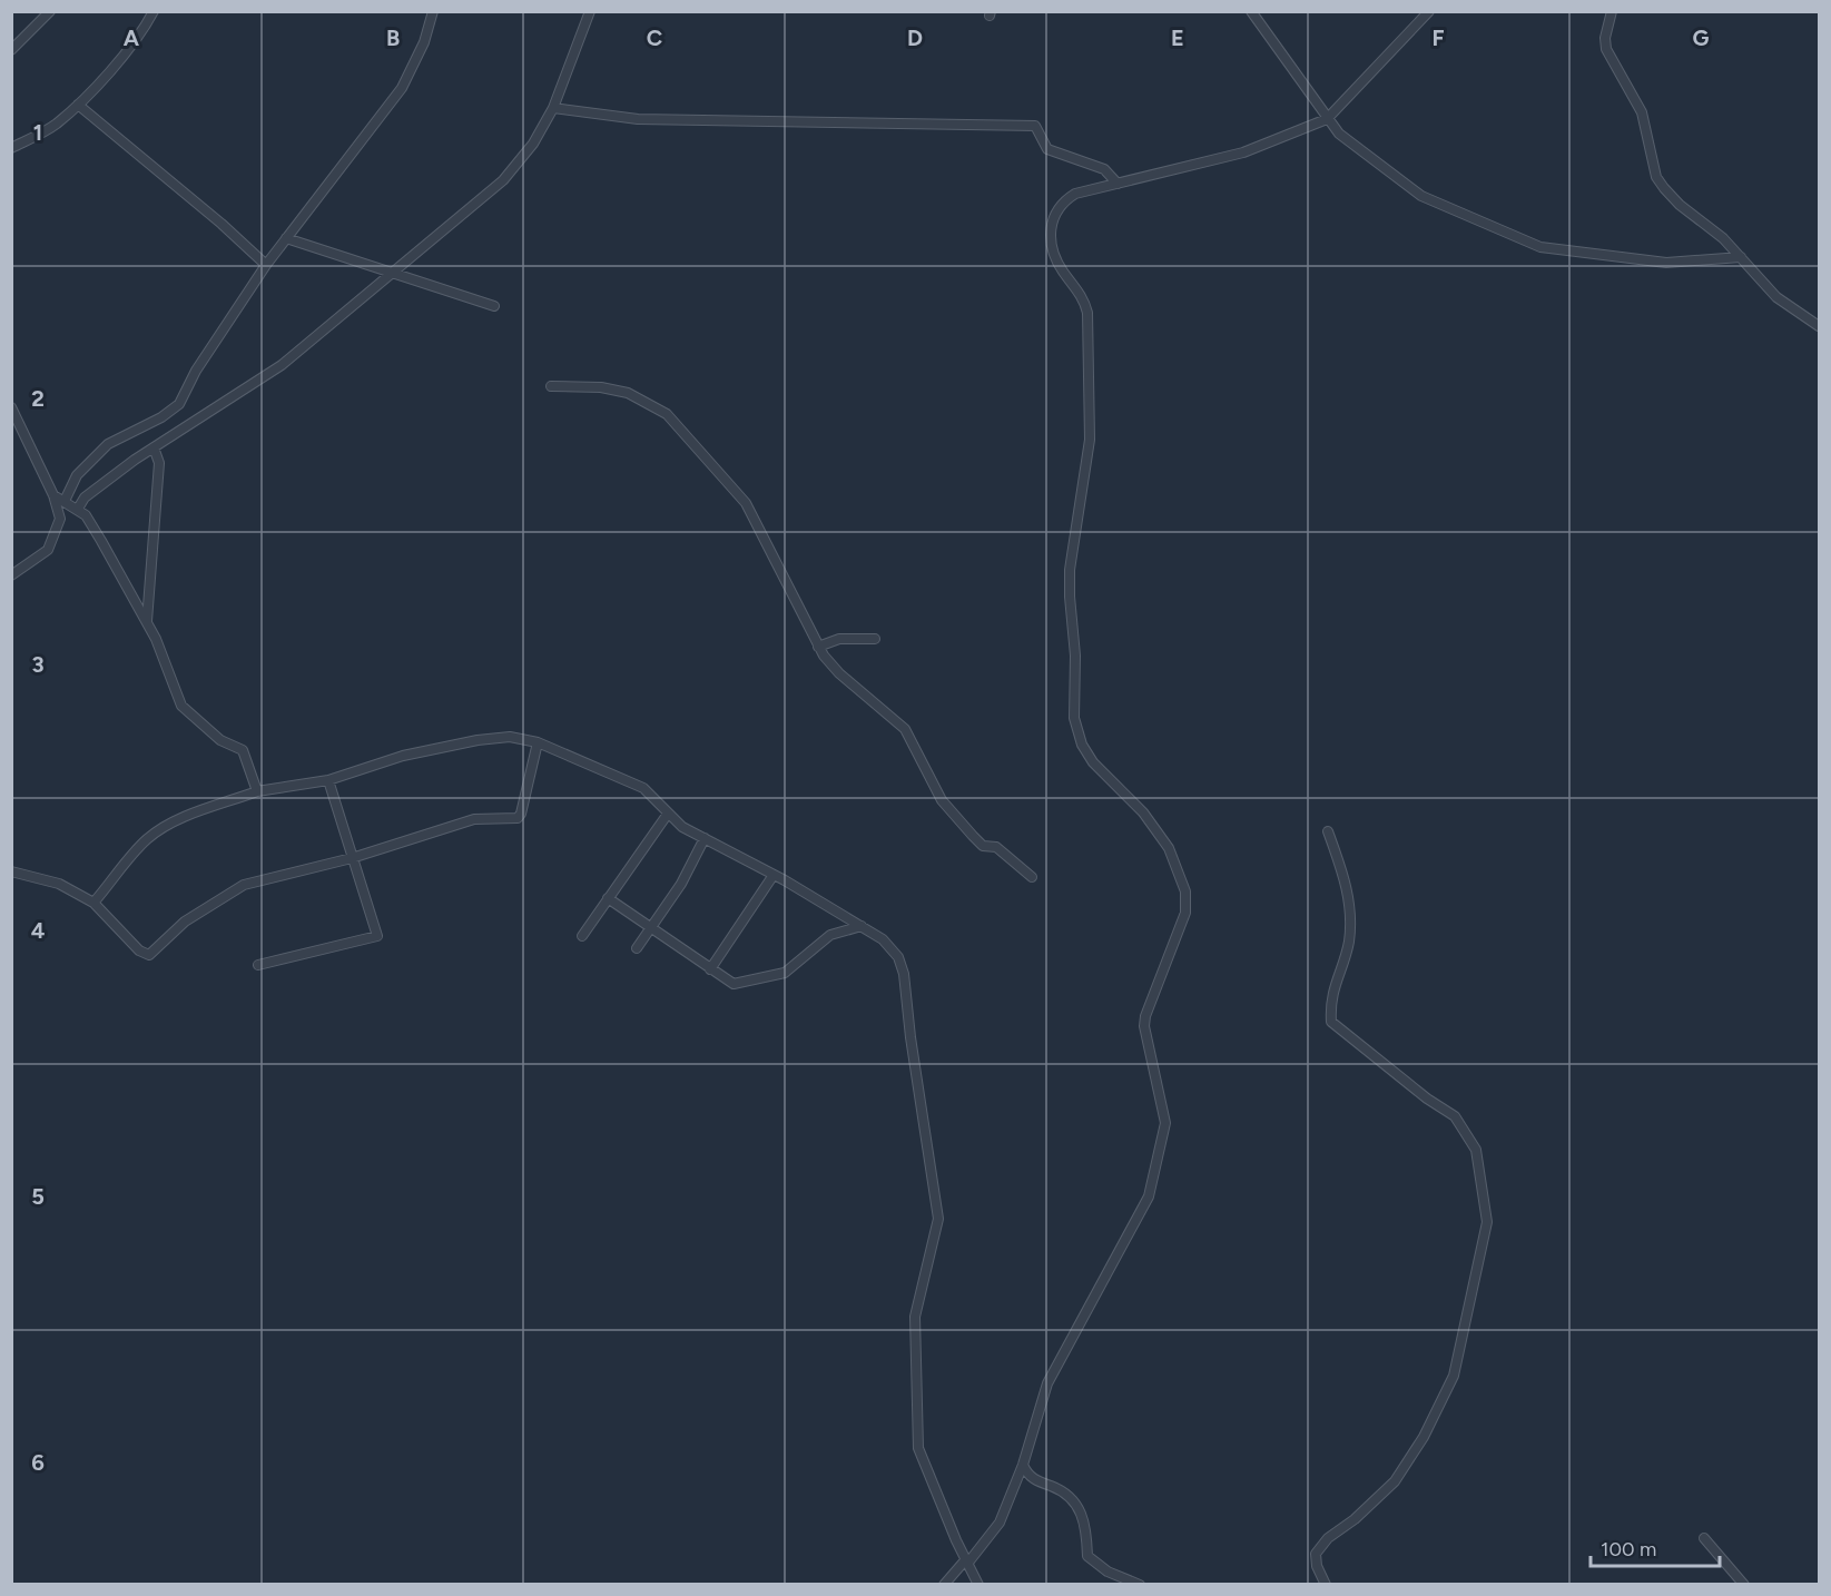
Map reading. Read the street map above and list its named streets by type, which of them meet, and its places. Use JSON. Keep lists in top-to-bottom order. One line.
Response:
{"scale_bar":"100 m","grid":{"columns":["A","B","C","D","E","F","G"],"rows":["1","2","3","4","5","6"]}}
